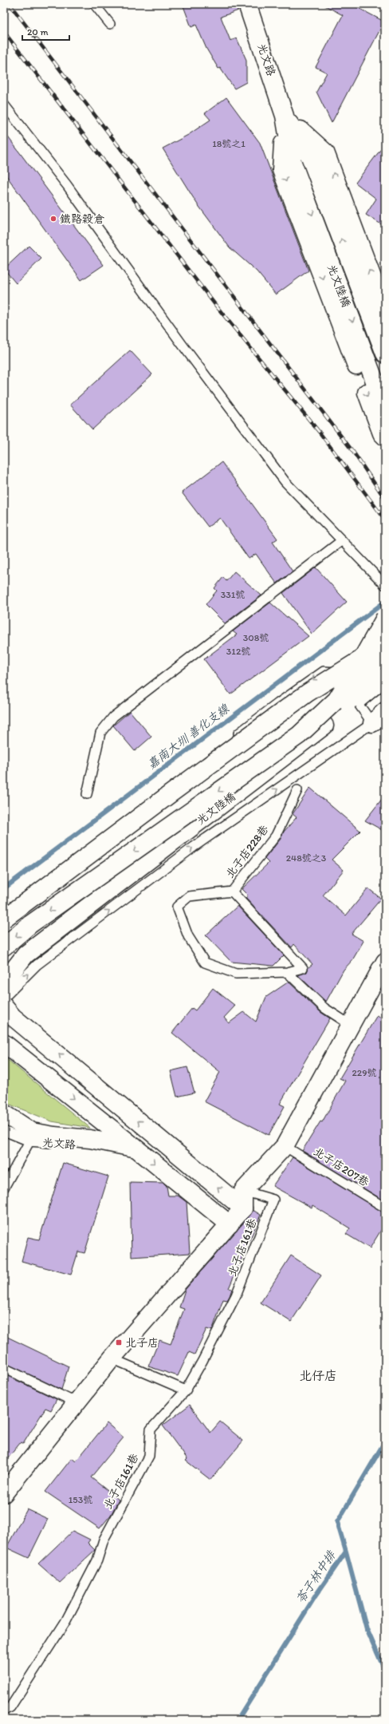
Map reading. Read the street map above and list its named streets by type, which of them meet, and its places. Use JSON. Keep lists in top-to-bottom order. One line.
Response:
{"streets":{"street":["光文路","光文陸橋"],"lane":["北子店228巷","北子店207巷","北子店161巷"]},"crossings":[["光文路","光文陸橋"]],"districts":["北仔店"],"water":["嘉南大圳 善化支線","苓子林中排"],"places":{"other":["鐵路穀倉"],"transit":["北子店"]},"house_numbers":["18號之1","331號","308號","312號","248號之3","229號","153號"],"scale_bar":"20 m"}
